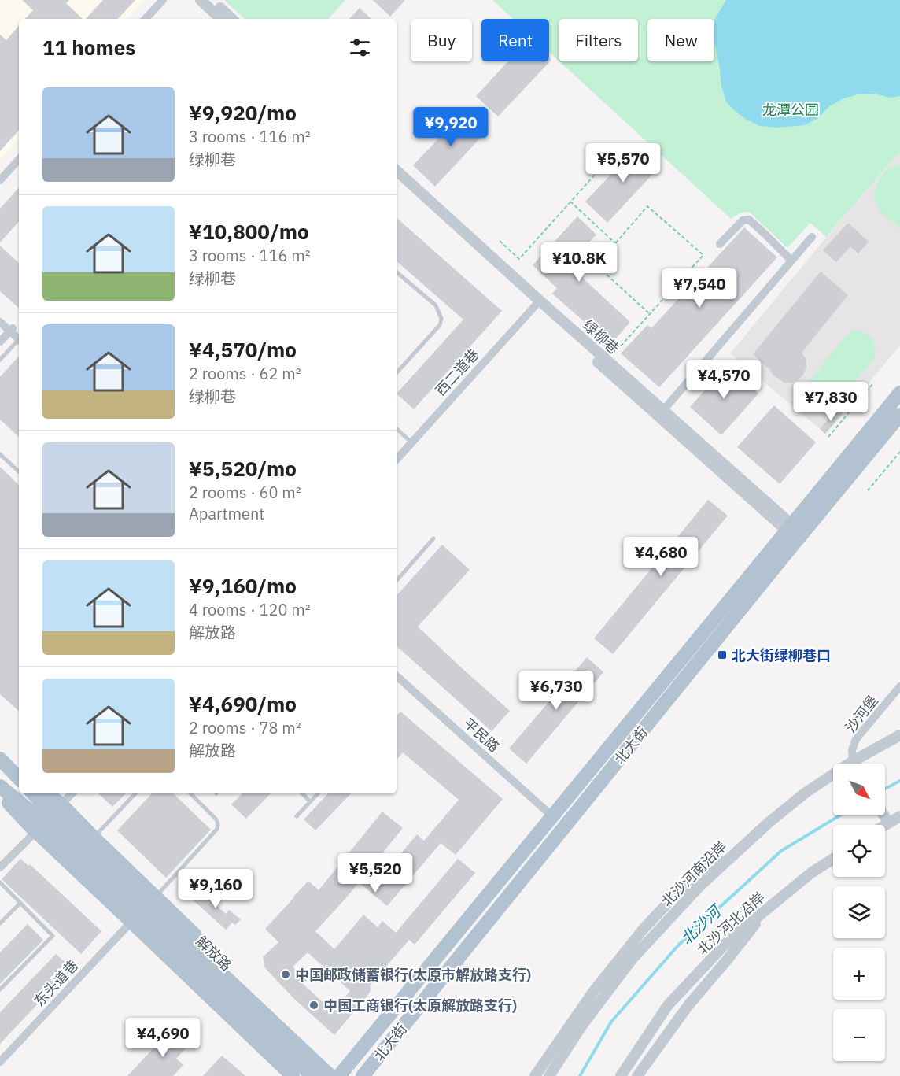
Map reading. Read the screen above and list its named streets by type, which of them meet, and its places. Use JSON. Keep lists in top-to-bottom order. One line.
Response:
{"streets":{"main road":["北大街","解放路"],"street":["绿柳巷","西二道巷","沙河堡","平民路","北沙河南沿岸","北沙河北沿岸","东头道巷"]},"crossings":[["绿柳巷","西二道巷"],["解放路","东头道巷"]],"water":["北沙河"],"parks":["龙潭公园"],"places":{"transit":["北大街绿柳巷口"],"other":["中国邮政储蓄银行(太原市解放路支行)","中国工商银行(太原解放路支行)"]},"north":"bottom right","page":{"chip":["Buy","Rent","Filters","New"],"heading":"11 homes","list":[{"name":"¥9,920/mo","note":"3 rooms · 116 m² · 绿柳巷"},{"name":"¥10,800/mo","note":"3 rooms · 116 m² · 绿柳巷"},{"name":"¥4,570/mo","note":"2 rooms · 62 m² · 绿柳巷"},{"name":"¥5,520/mo","note":"2 rooms · 60 m² · Apartment"},{"name":"¥9,160/mo","note":"4 rooms · 120 m² · 解放路"},{"name":"¥4,690/mo","note":"2 rooms · 78 m² · 解放路"}],"price":["¥9,920","¥5,570","¥10.8K","¥7,540","¥4,570","¥7,830","¥4,680","¥6,730","¥5,520","¥9,160","¥4,690"],"map_buttons":["+","−"]}}
